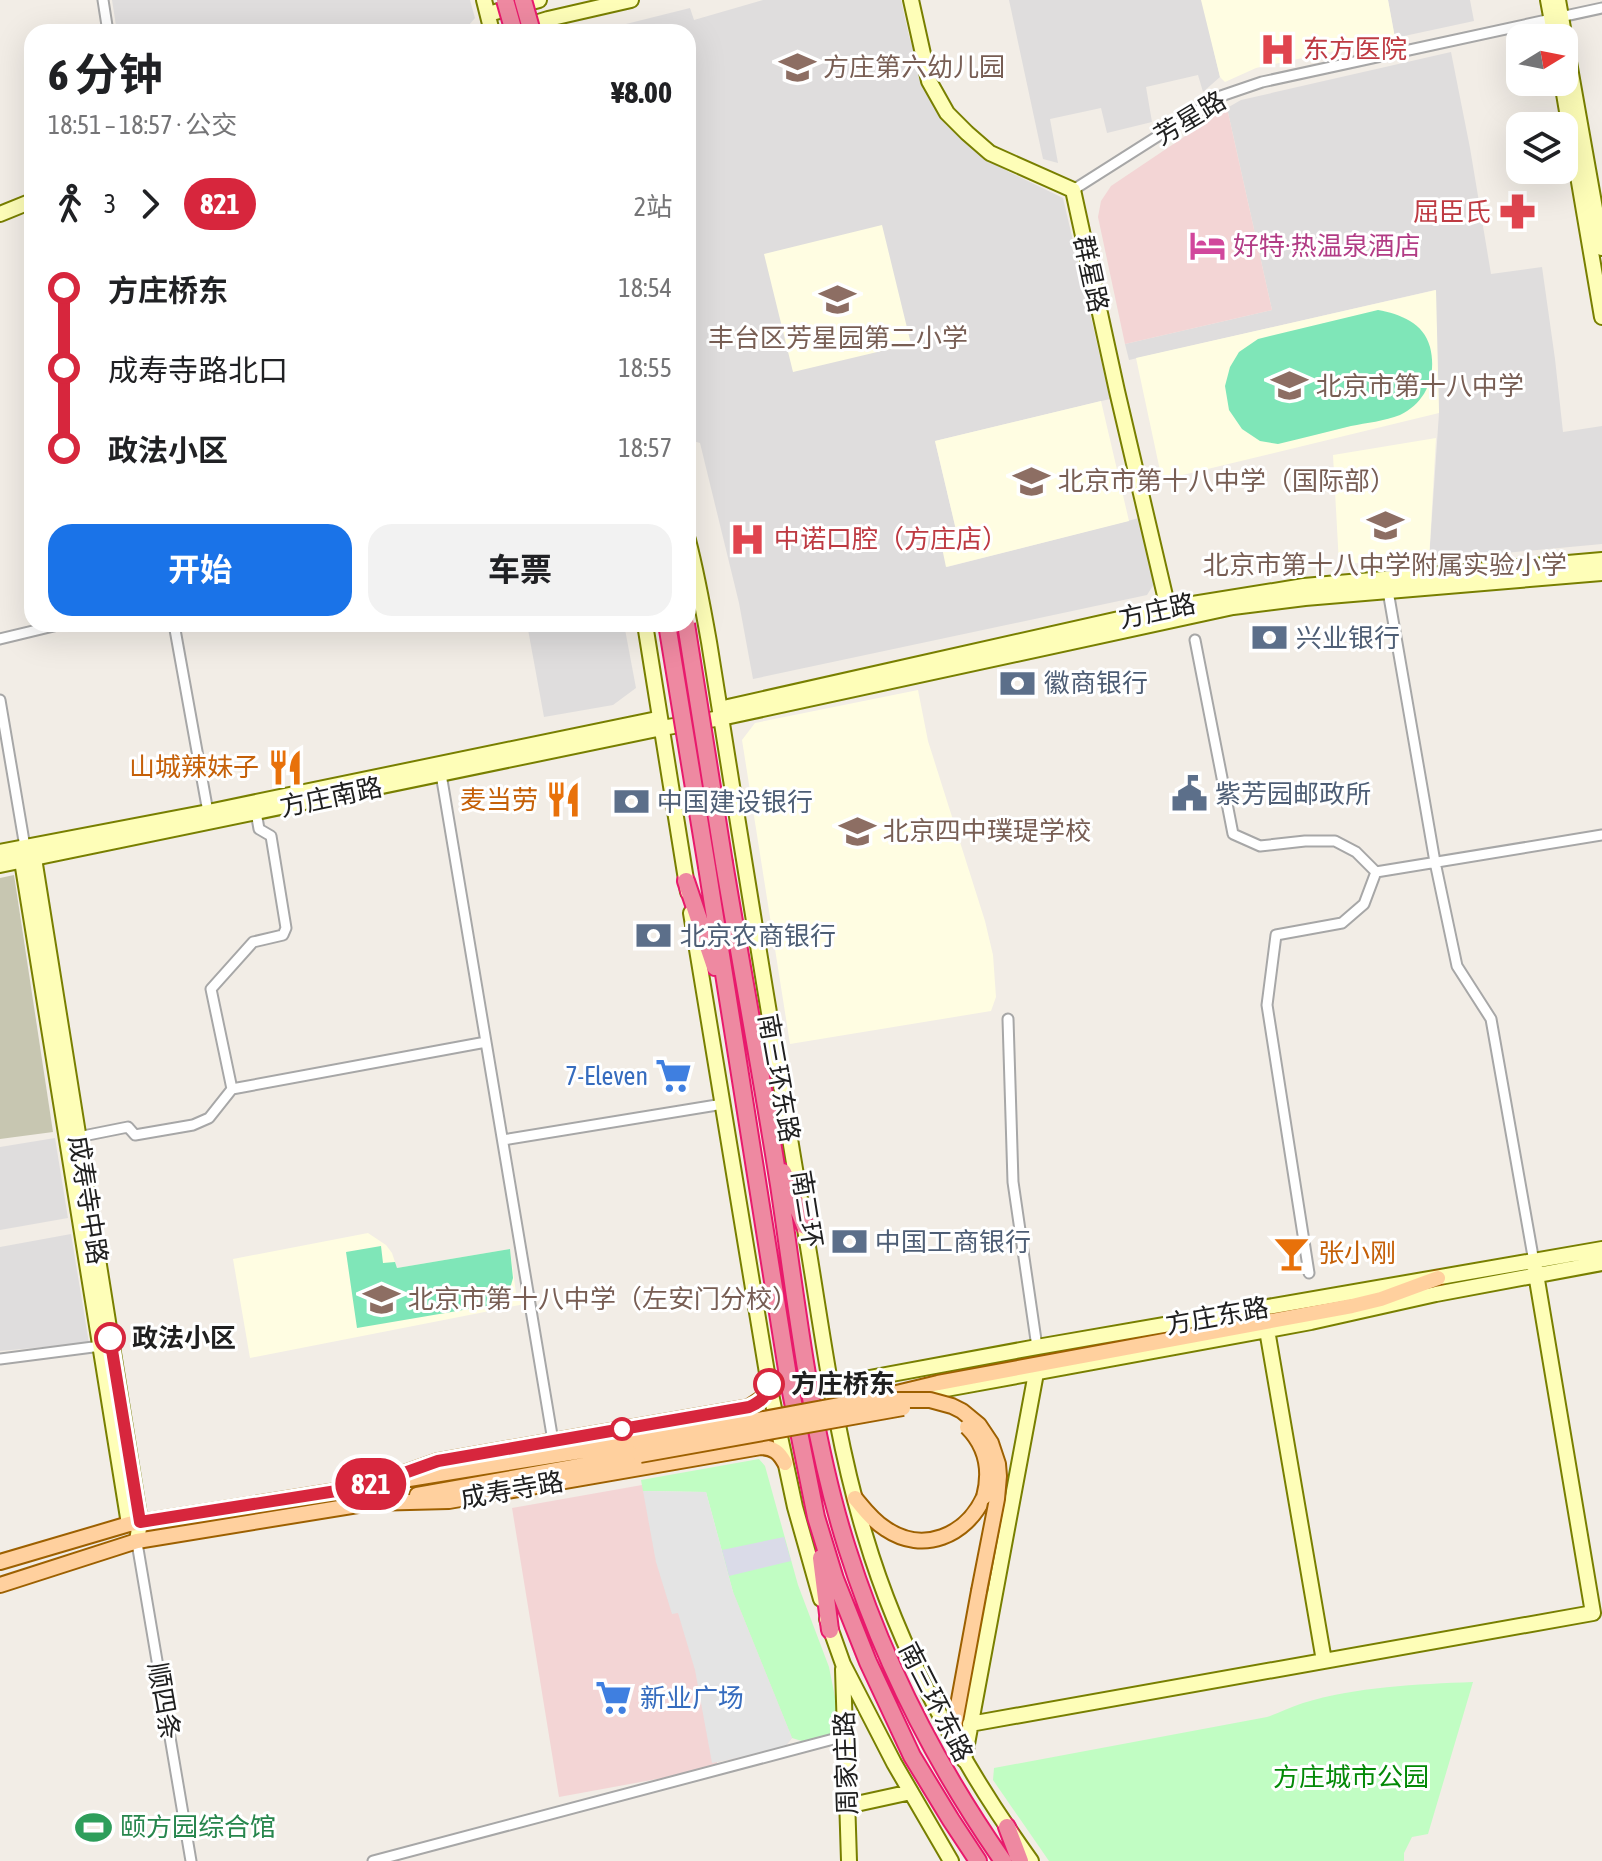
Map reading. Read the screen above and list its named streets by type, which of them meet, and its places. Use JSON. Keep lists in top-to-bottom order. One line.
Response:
{"streets":{"highway":["南三环"],"main road":["成寿寺路"],"street":["芳星路","群星路","方庄路","方庄南路","南三环东路","成寿寺中路","方庄东路","顺四条","周家庄路"]},"crossings":[["芳星路","群星路"],["群星路","方庄路"],["方庄路","方庄南路"],["方庄路","南三环东路"],["方庄南路","成寿寺中路"],["南三环东路","方庄东路"],["成寿寺中路","成寿寺路"],["成寿寺中路","顺四条"],["成寿寺路","顺四条"]],"parks":["方庄城市公园"],"places":{"hospital":["东方医院","中诺口腔（方庄店）"],"school or university":["方庄第六幼儿园","丰台区芳星园第二小学","北京市第十八中学","北京市第十八中学（国际部）","北京市第十八中学附属实验小学","北京四中璞瑅学校","北京市第十八中学（左安门分校）"],"pharmacy":["屈臣氏"],"hotel":["好特·热温泉酒店"],"bank":["兴业银行","徽商银行","中国建设银行","北京农商银行","中国工商银行"],"restaurant":["山城辣妹子","麦当劳"],"public building":["紫芳园邮政所"],"supermarket":["7-Eleven","新业广场"],"bar":["张小刚"],"other":["政法小区","方庄桥东"],"sports":["颐方园综合馆"]},"lines":["bus line 821"],"north":"right","page":{"on_map":"821","heading":["6 分钟","18:51 – 18:57 · 公交","¥8.00"],"legs":["3","821","2站"],"list":[{"name":"方庄桥东","value":"18:54"},{"name":"成寿寺路北口","value":"18:55"},{"name":"政法小区","value":"18:57"}],"buttons":["开始","车票"]}}
